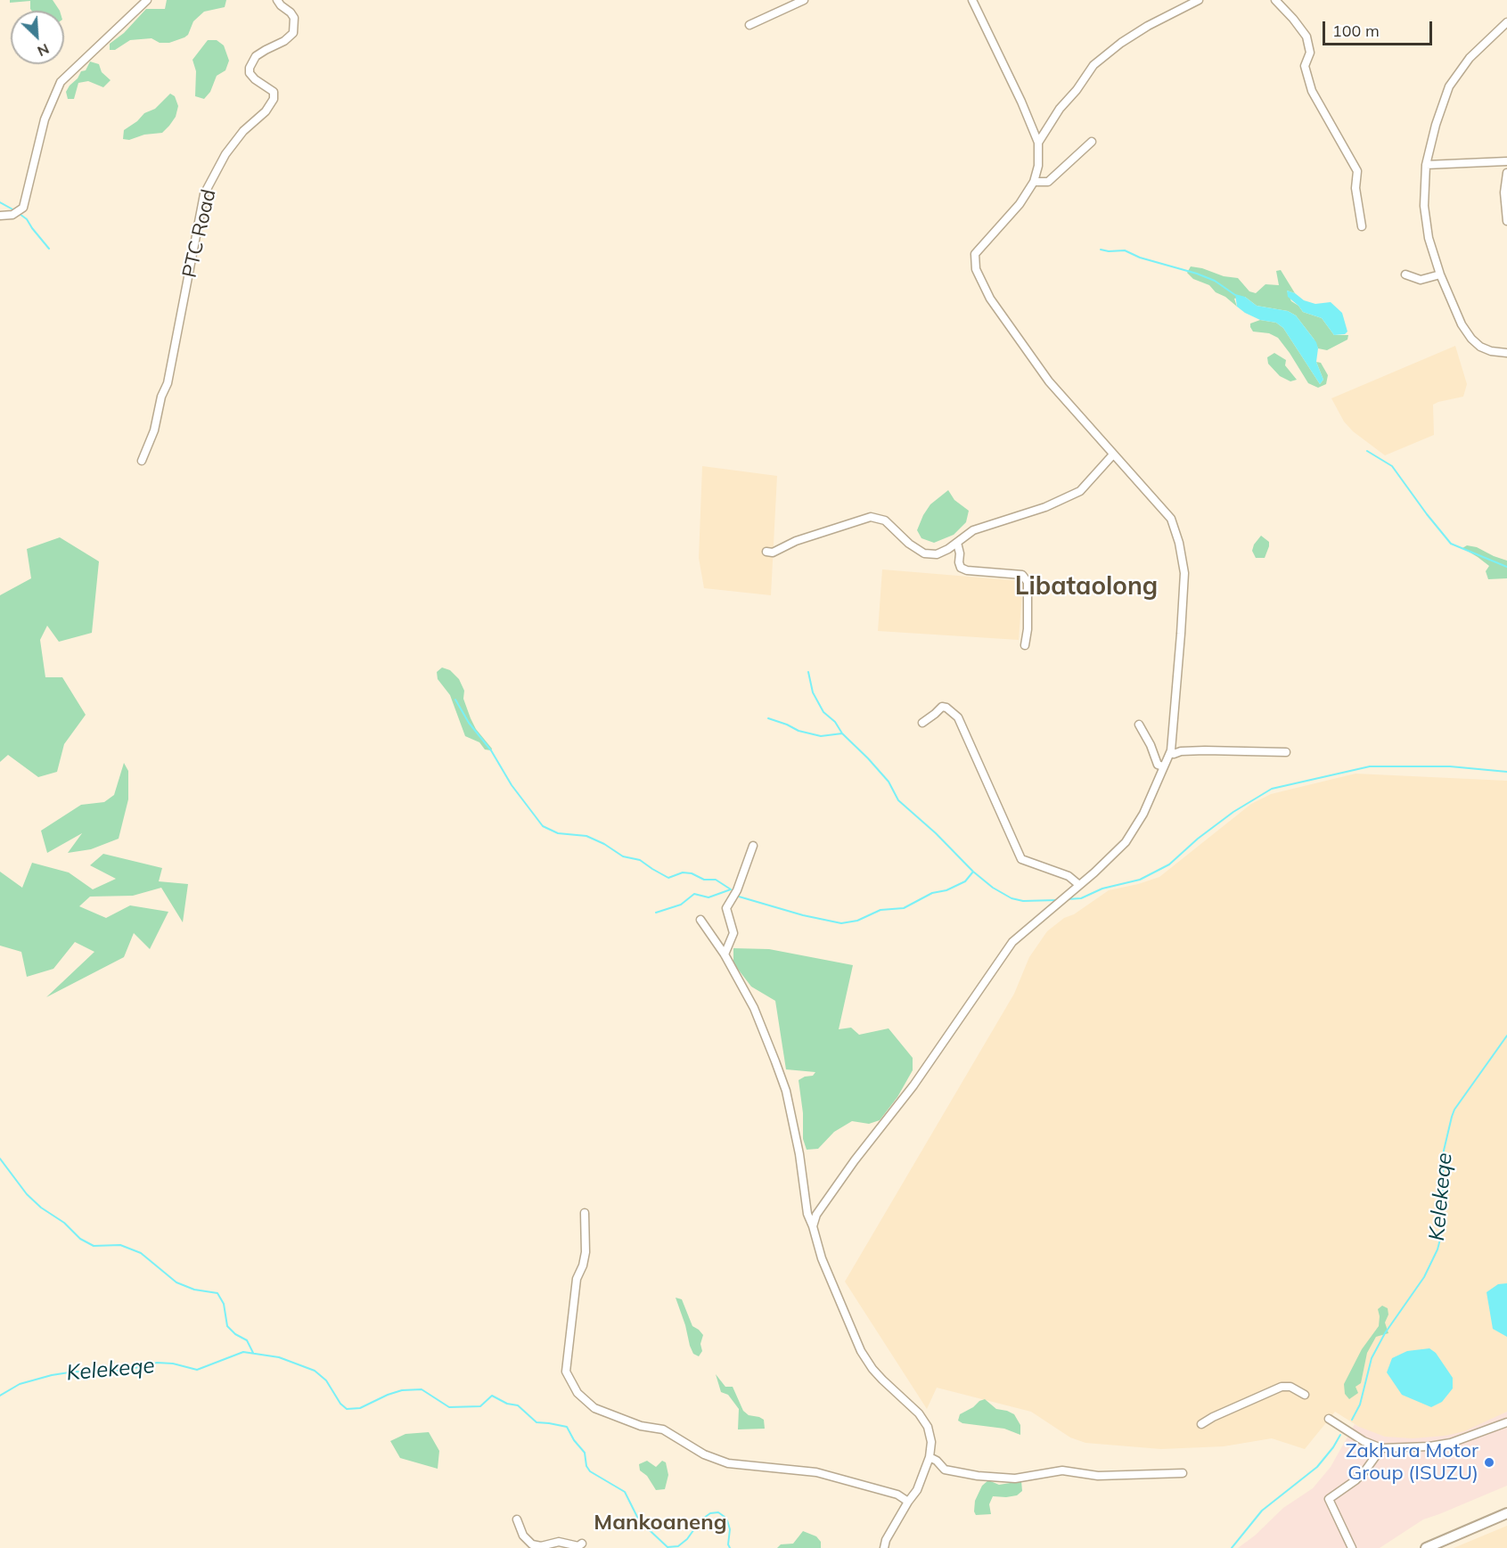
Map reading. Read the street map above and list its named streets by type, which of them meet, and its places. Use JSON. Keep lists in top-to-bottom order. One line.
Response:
{"streets":{"street":["PTC Road"]},"districts":["Libataolong","Mankoaneng"],"water":["Kelekeqe"],"places":["Zakhura Motor Group (ISUZU)"],"scale_bar":"100 m","north":"bottom right"}
